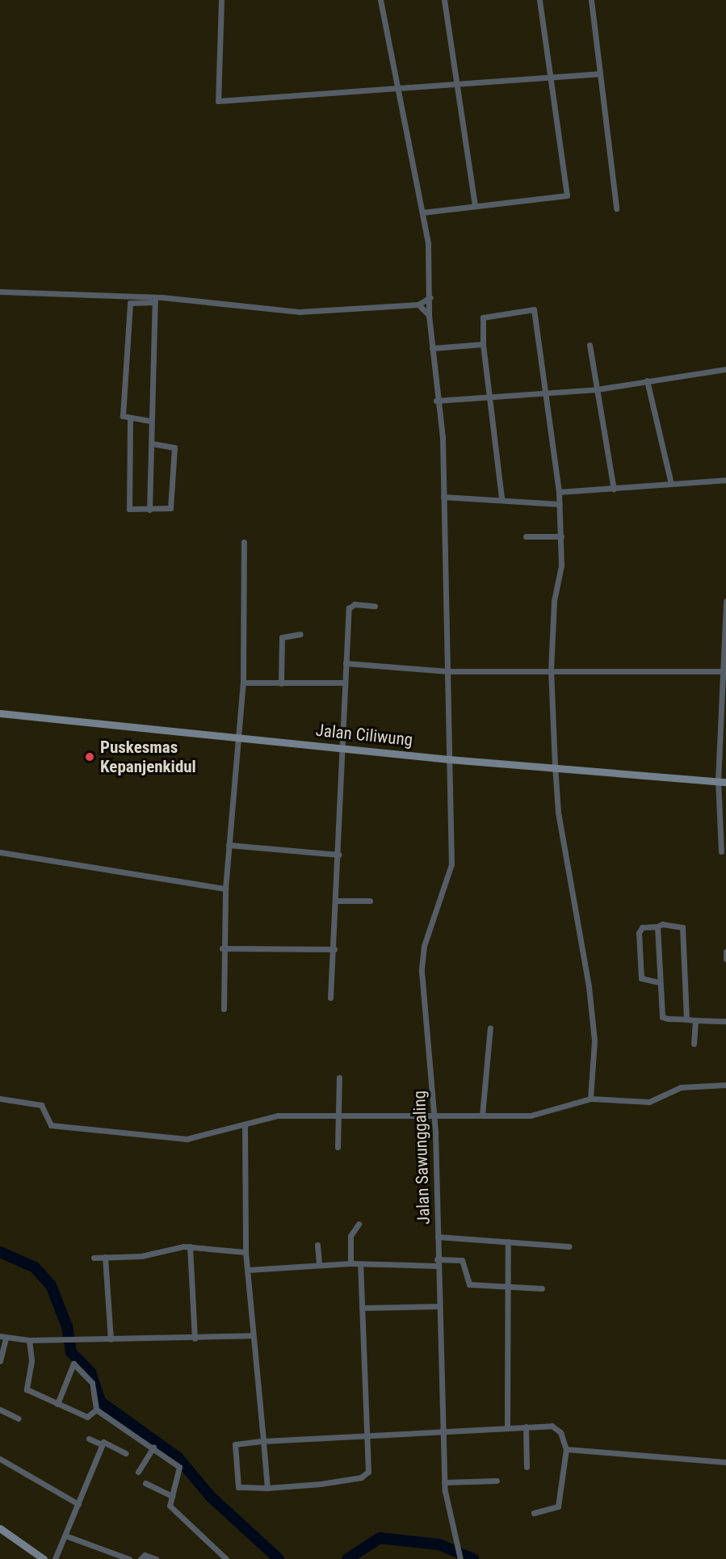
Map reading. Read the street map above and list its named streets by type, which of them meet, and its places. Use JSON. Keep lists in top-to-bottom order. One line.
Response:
{"streets":{"main road":["Jalan Ciliwung"],"street":["Jalan Sawunggaling"]},"crossings":[["Jalan Ciliwung","Jalan Sawunggaling"]],"places":["Puskesmas Kepanjenkidul"]}
